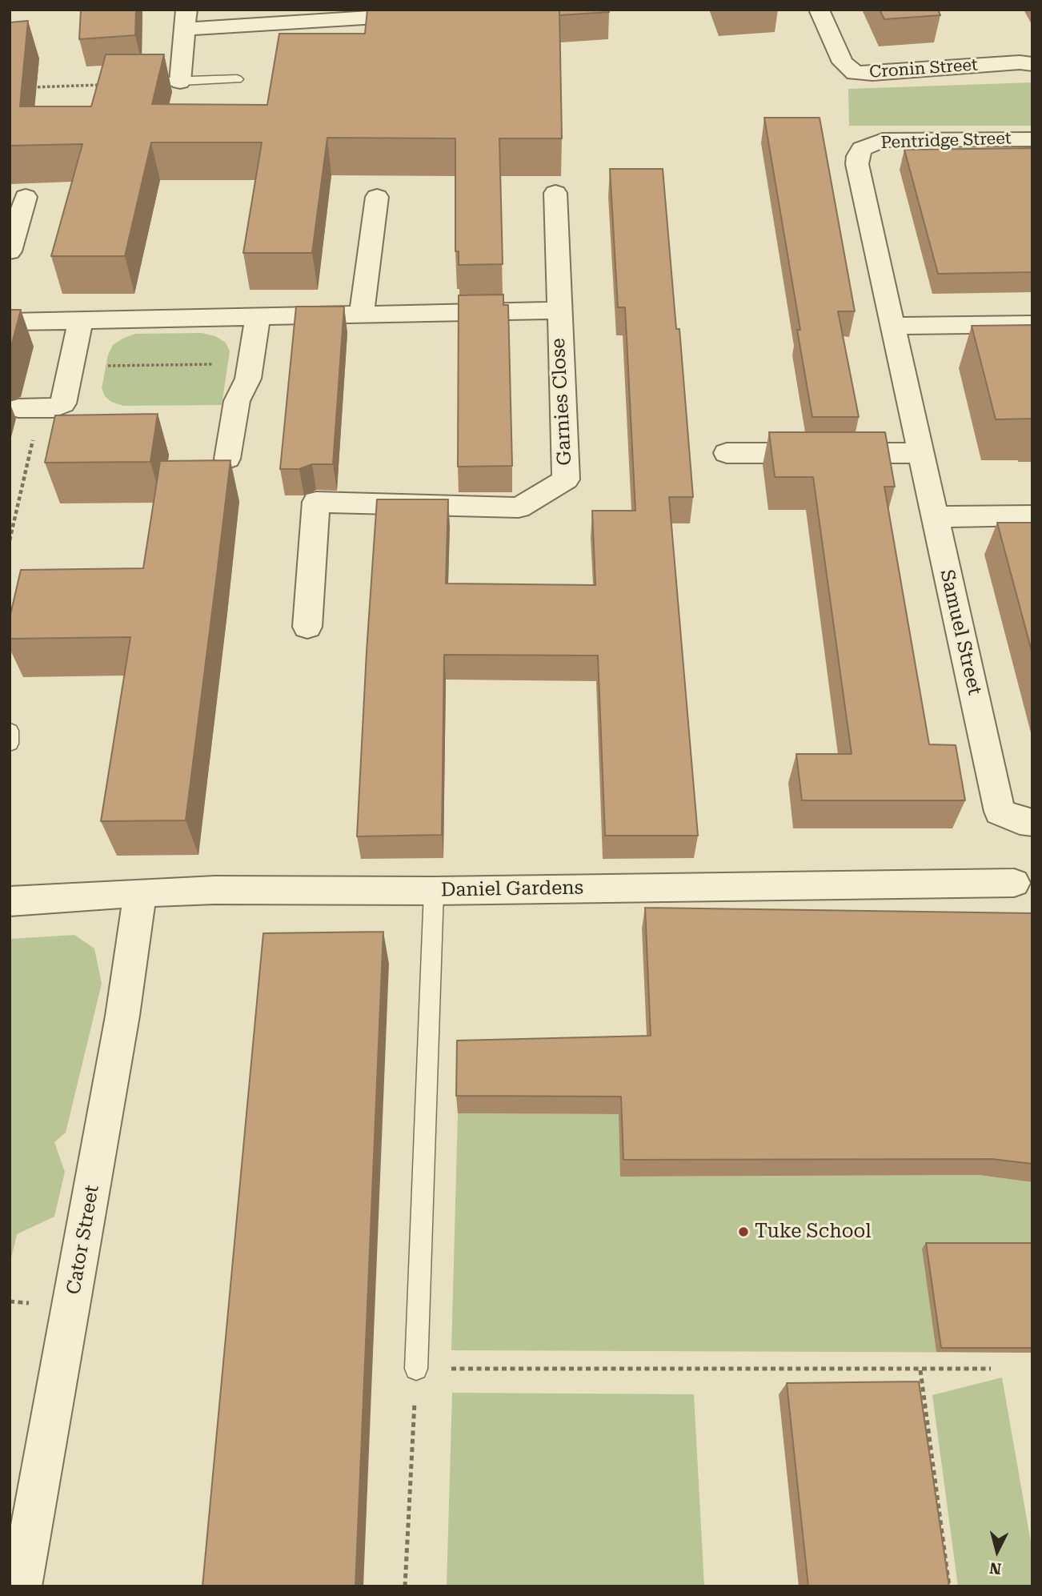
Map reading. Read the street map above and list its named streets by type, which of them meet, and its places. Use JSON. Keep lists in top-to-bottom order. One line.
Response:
{"streets":{"street":["Cronin Street","Pentridge Street","Garnies Close","Samuel Street","Daniel Gardens","Cator Street"]},"crossings":[["Pentridge Street","Samuel Street"],["Daniel Gardens","Cator Street"]],"places":["Tuke School"],"north":"bottom"}
